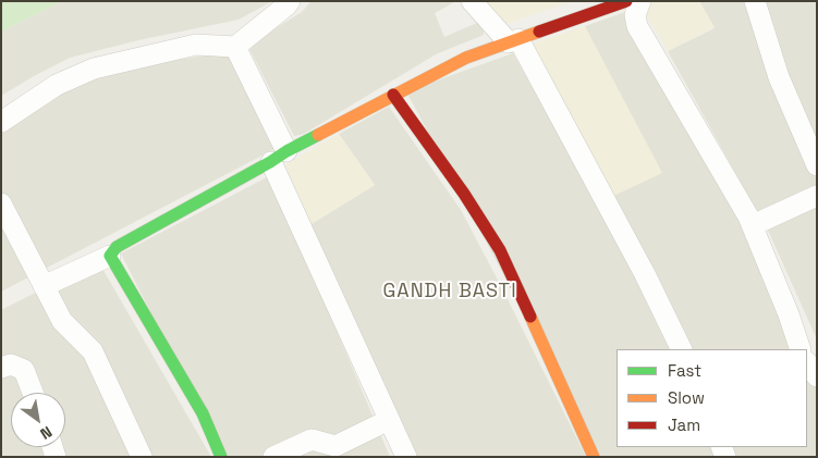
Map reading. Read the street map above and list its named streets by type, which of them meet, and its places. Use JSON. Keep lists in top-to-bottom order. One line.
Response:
{"districts":["GANDH BASTI"],"legend":["Fast","Slow","Jam"],"north":"bottom right"}
